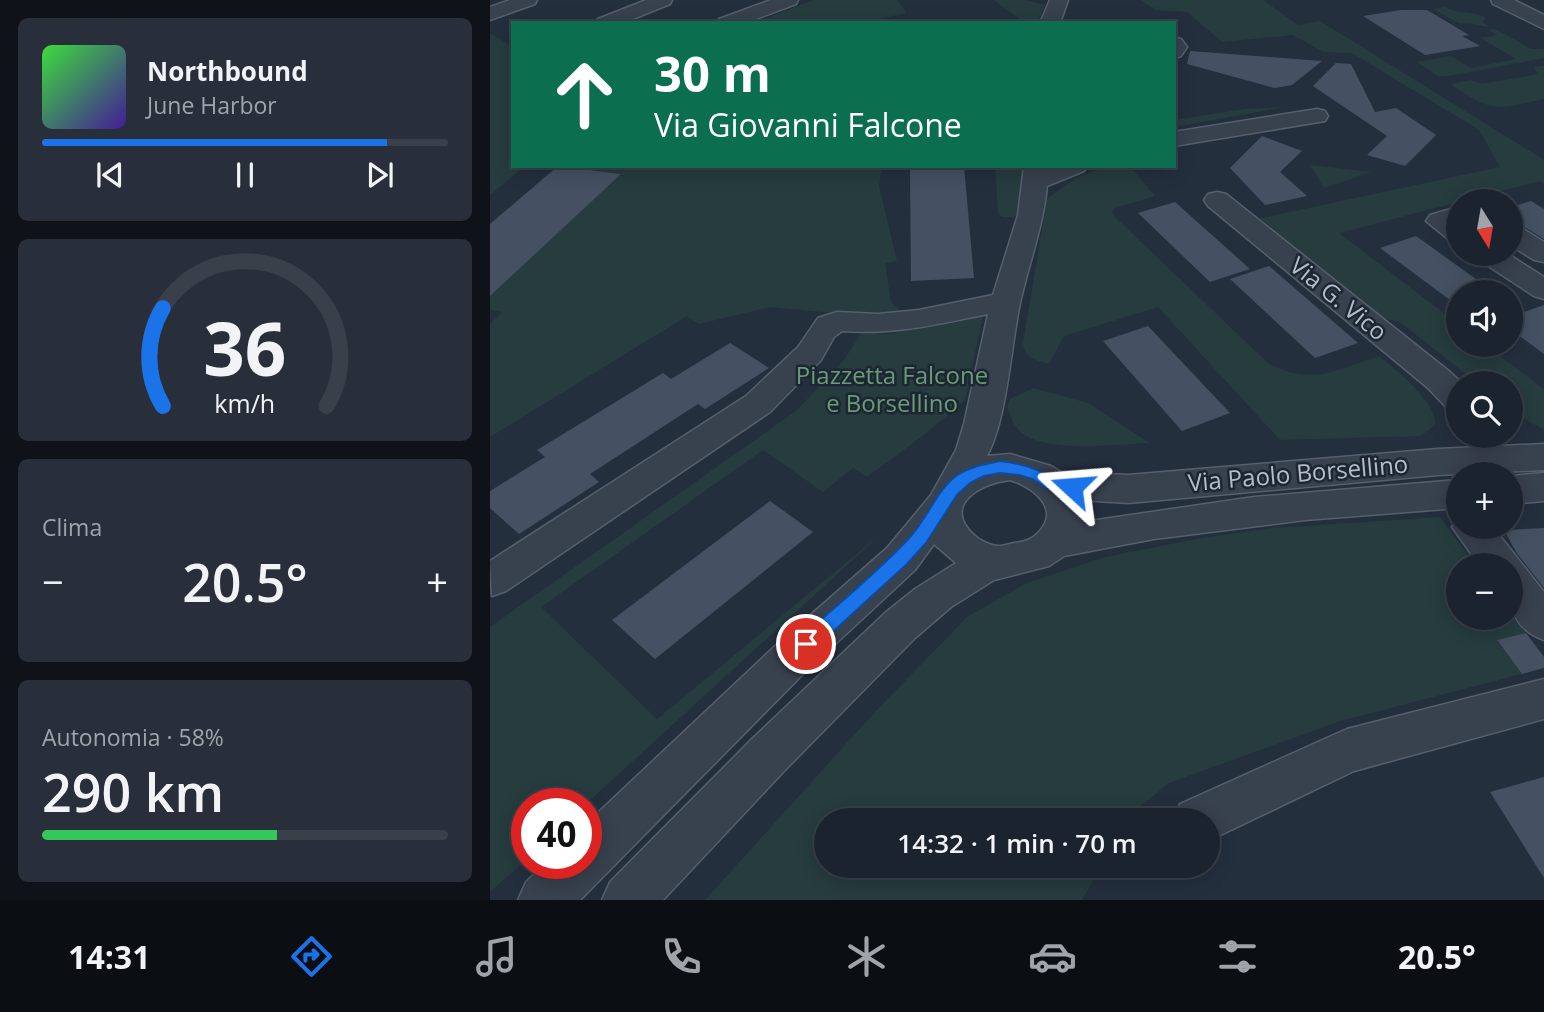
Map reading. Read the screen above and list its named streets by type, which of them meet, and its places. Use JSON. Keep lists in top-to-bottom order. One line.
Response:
{"streets":{"street":["Via G. Vico","Via Paolo Borsellino"]},"parks":["Piazzetta Falcone e Borsellino"],"north":"bottom","page":{"turn":["30 m","Via Giovanni Falcone"],"song":["Northbound","June Harbor"],"map_buttons":["+","−"],"tile":["Clima",["Autonomia · 58%","290 km"]],"heat":["−","20.5°","+"],"limit":"40","trip":"14:32 · 1 min · 70 m","tabs":["14:31","20.5°"],"gauge":["36","km/h"]}}
